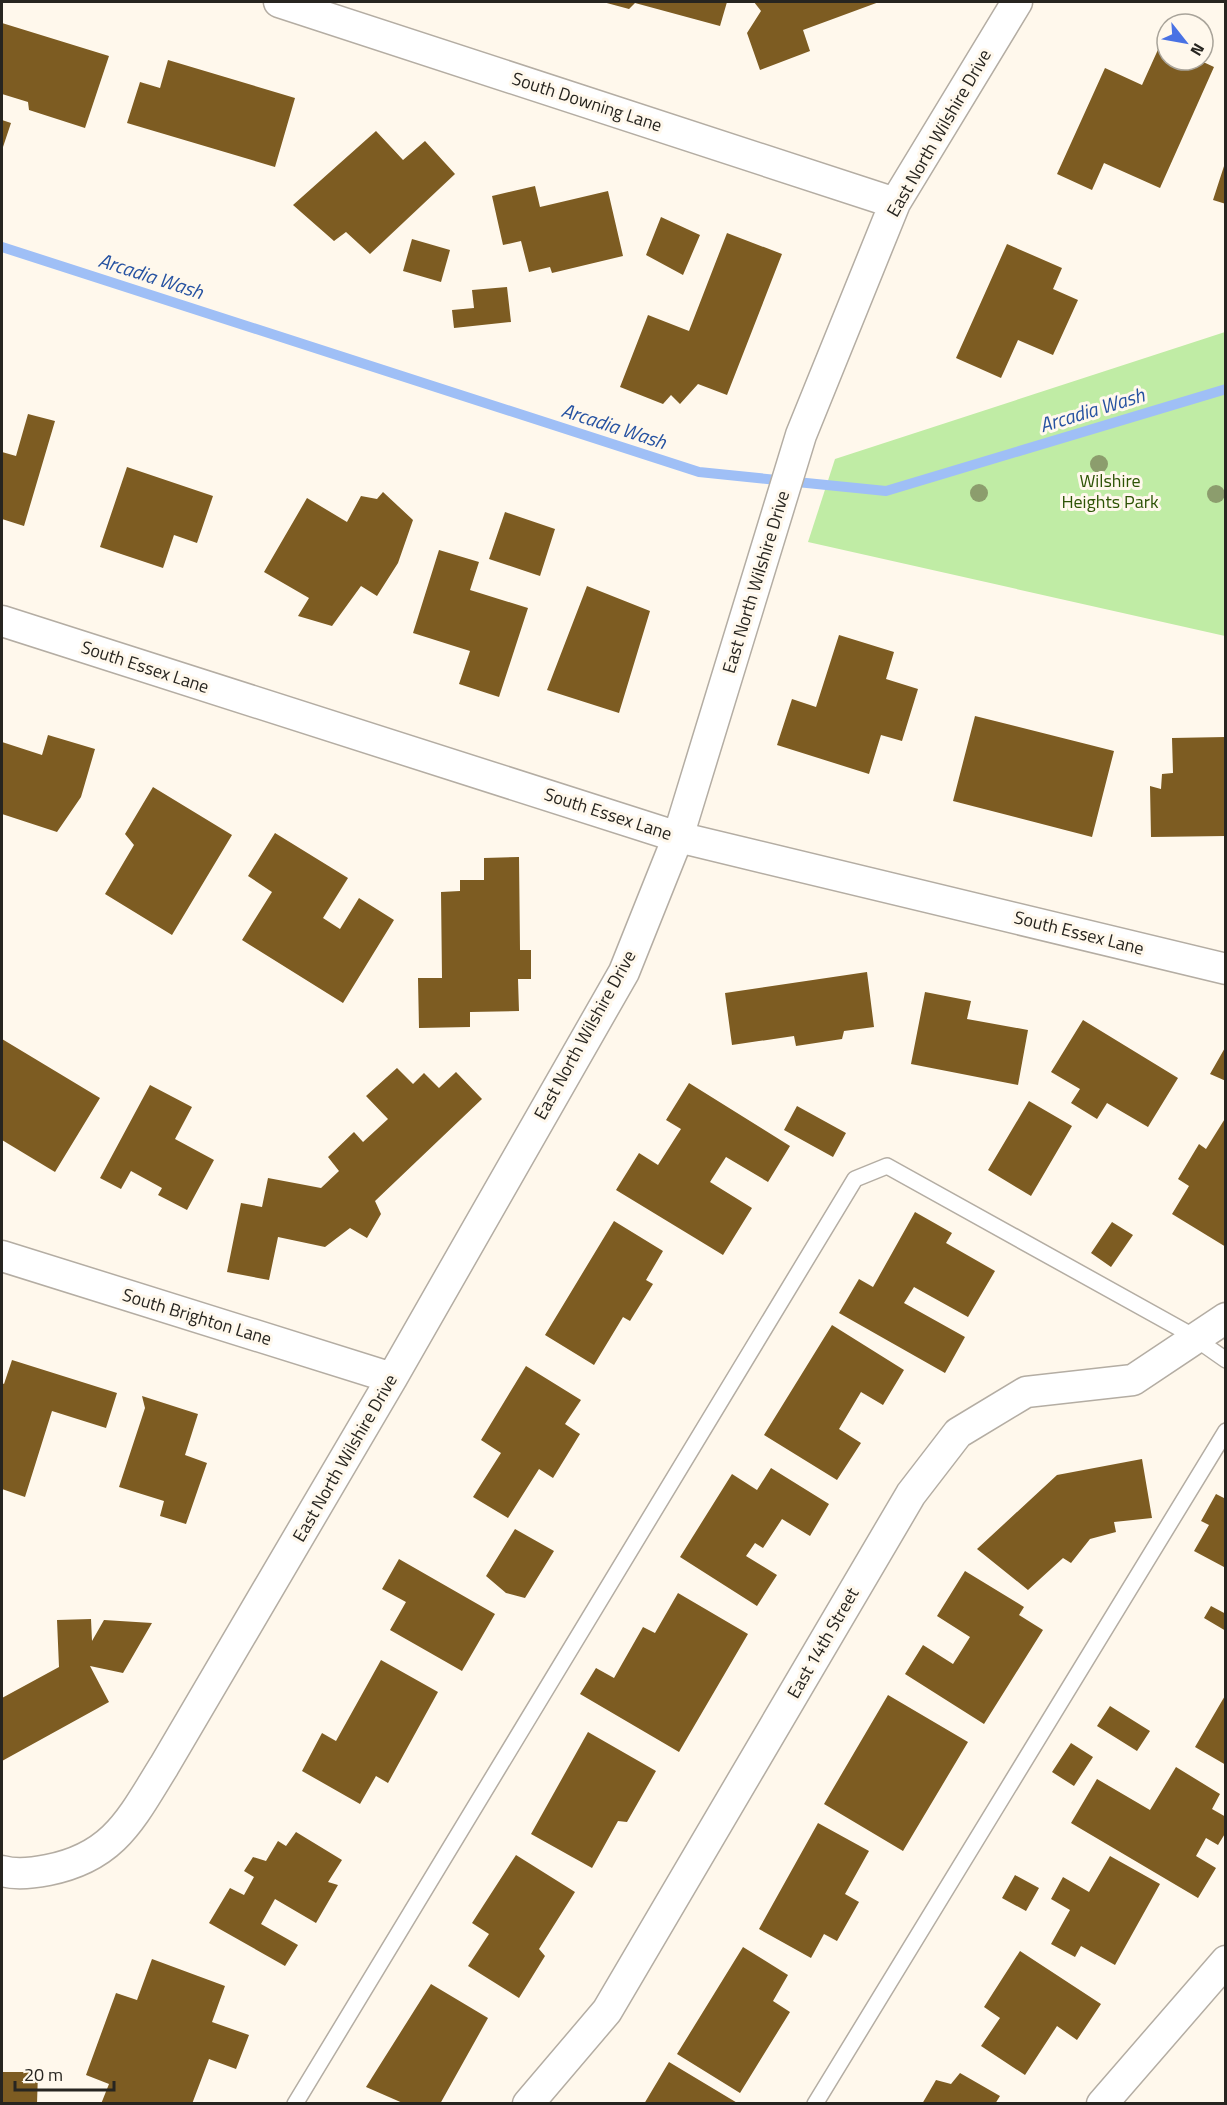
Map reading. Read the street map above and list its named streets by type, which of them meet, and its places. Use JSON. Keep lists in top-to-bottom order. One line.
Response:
{"streets":{"street":["South Downing Lane","East North Wilshire Drive","South Essex Lane","South Brighton Lane","East 14th Street"]},"crossings":[["South Downing Lane","East North Wilshire Drive"],["East North Wilshire Drive","South Essex Lane"],["East North Wilshire Drive","South Brighton Lane"]],"water":["Arcadia Wash"],"parks":["Wilshire Heights Park"],"scale_bar":"20 m","north":"bottom right"}
